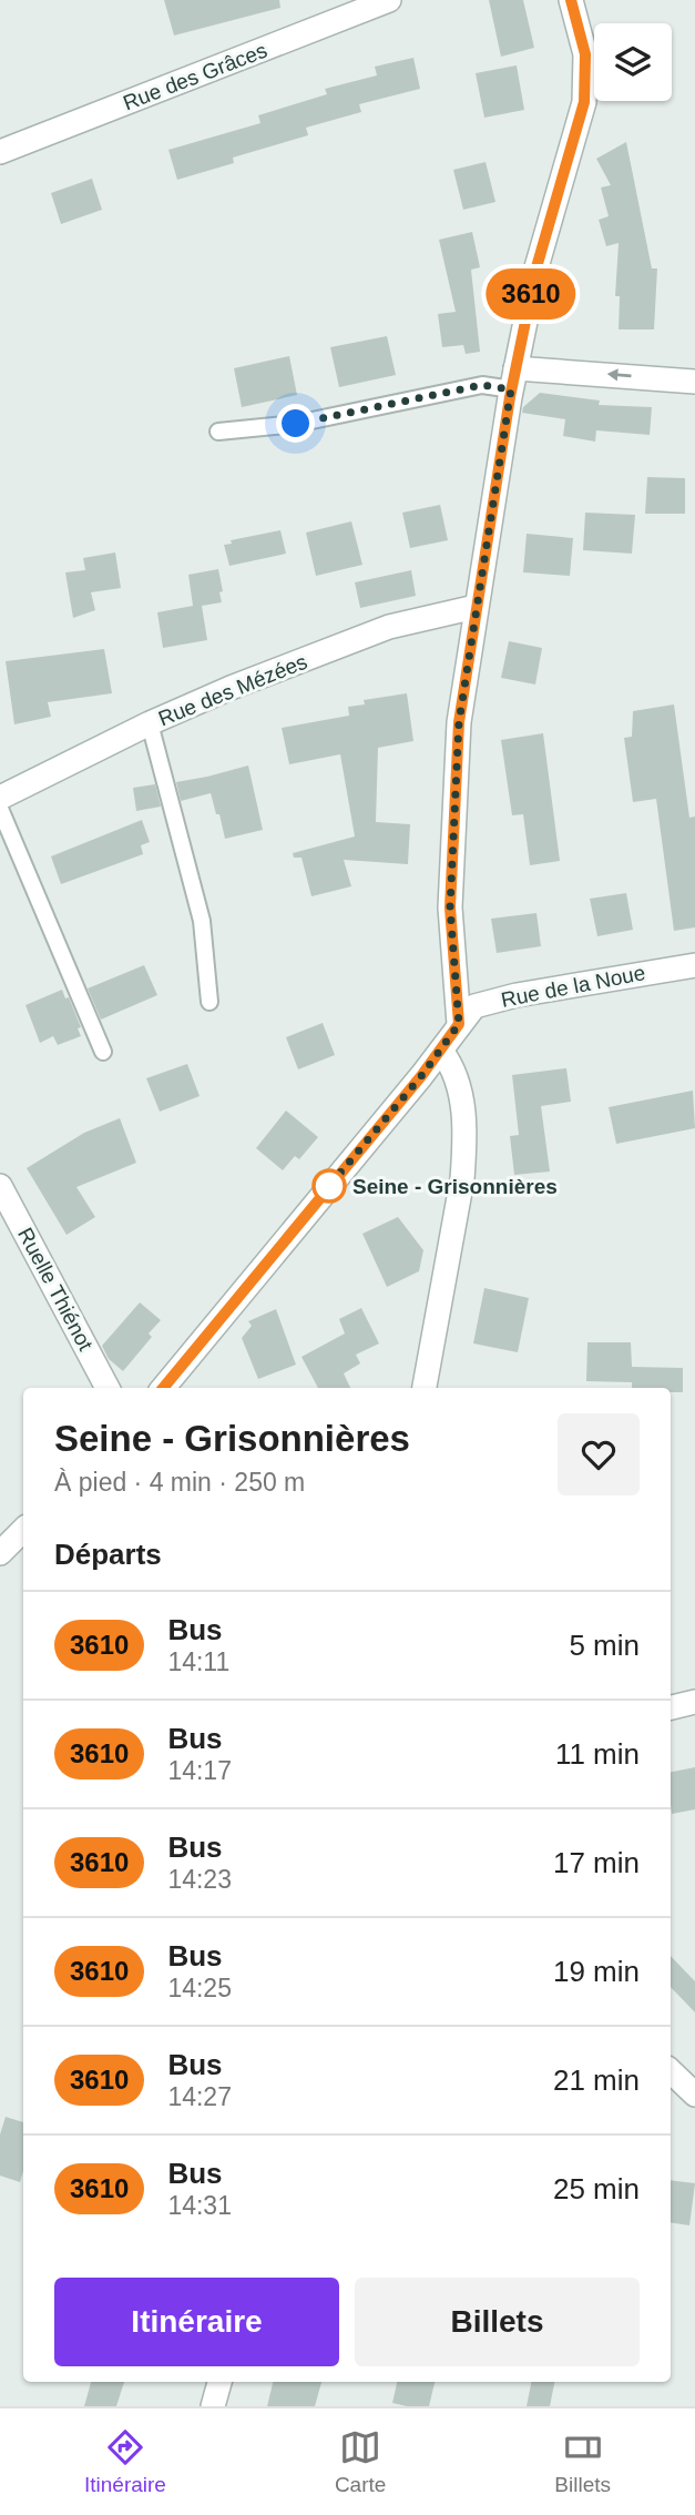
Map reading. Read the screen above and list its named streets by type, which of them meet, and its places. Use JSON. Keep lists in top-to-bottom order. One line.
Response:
{"streets":{"street":["Rue des Grâces","Rue des Mézées","Rue de la Noue","Ruelle Thiénot"]},"places":["Seine - Grisonnières"],"lines":["bus line 3610"],"page":{"on_map":"3610","heading":[["Seine - Grisonnières","À pied · 4 min · 250 m"],"Départs"],"list":[{"mark":"3610","name":"Bus","note":"14:11","value":"5 min"},{"mark":"3610","name":"Bus","note":"14:17","value":"11 min"},{"mark":"3610","name":"Bus","note":"14:23","value":"17 min"},{"mark":"3610","name":"Bus","note":"14:25","value":"19 min"},{"mark":"3610","name":"Bus","note":"14:27","value":"21 min"},{"mark":"3610","name":"Bus","note":"14:31","value":"25 min"}],"buttons":["Itinéraire","Billets"],"tabs":["Itinéraire","Carte","Billets"]}}
